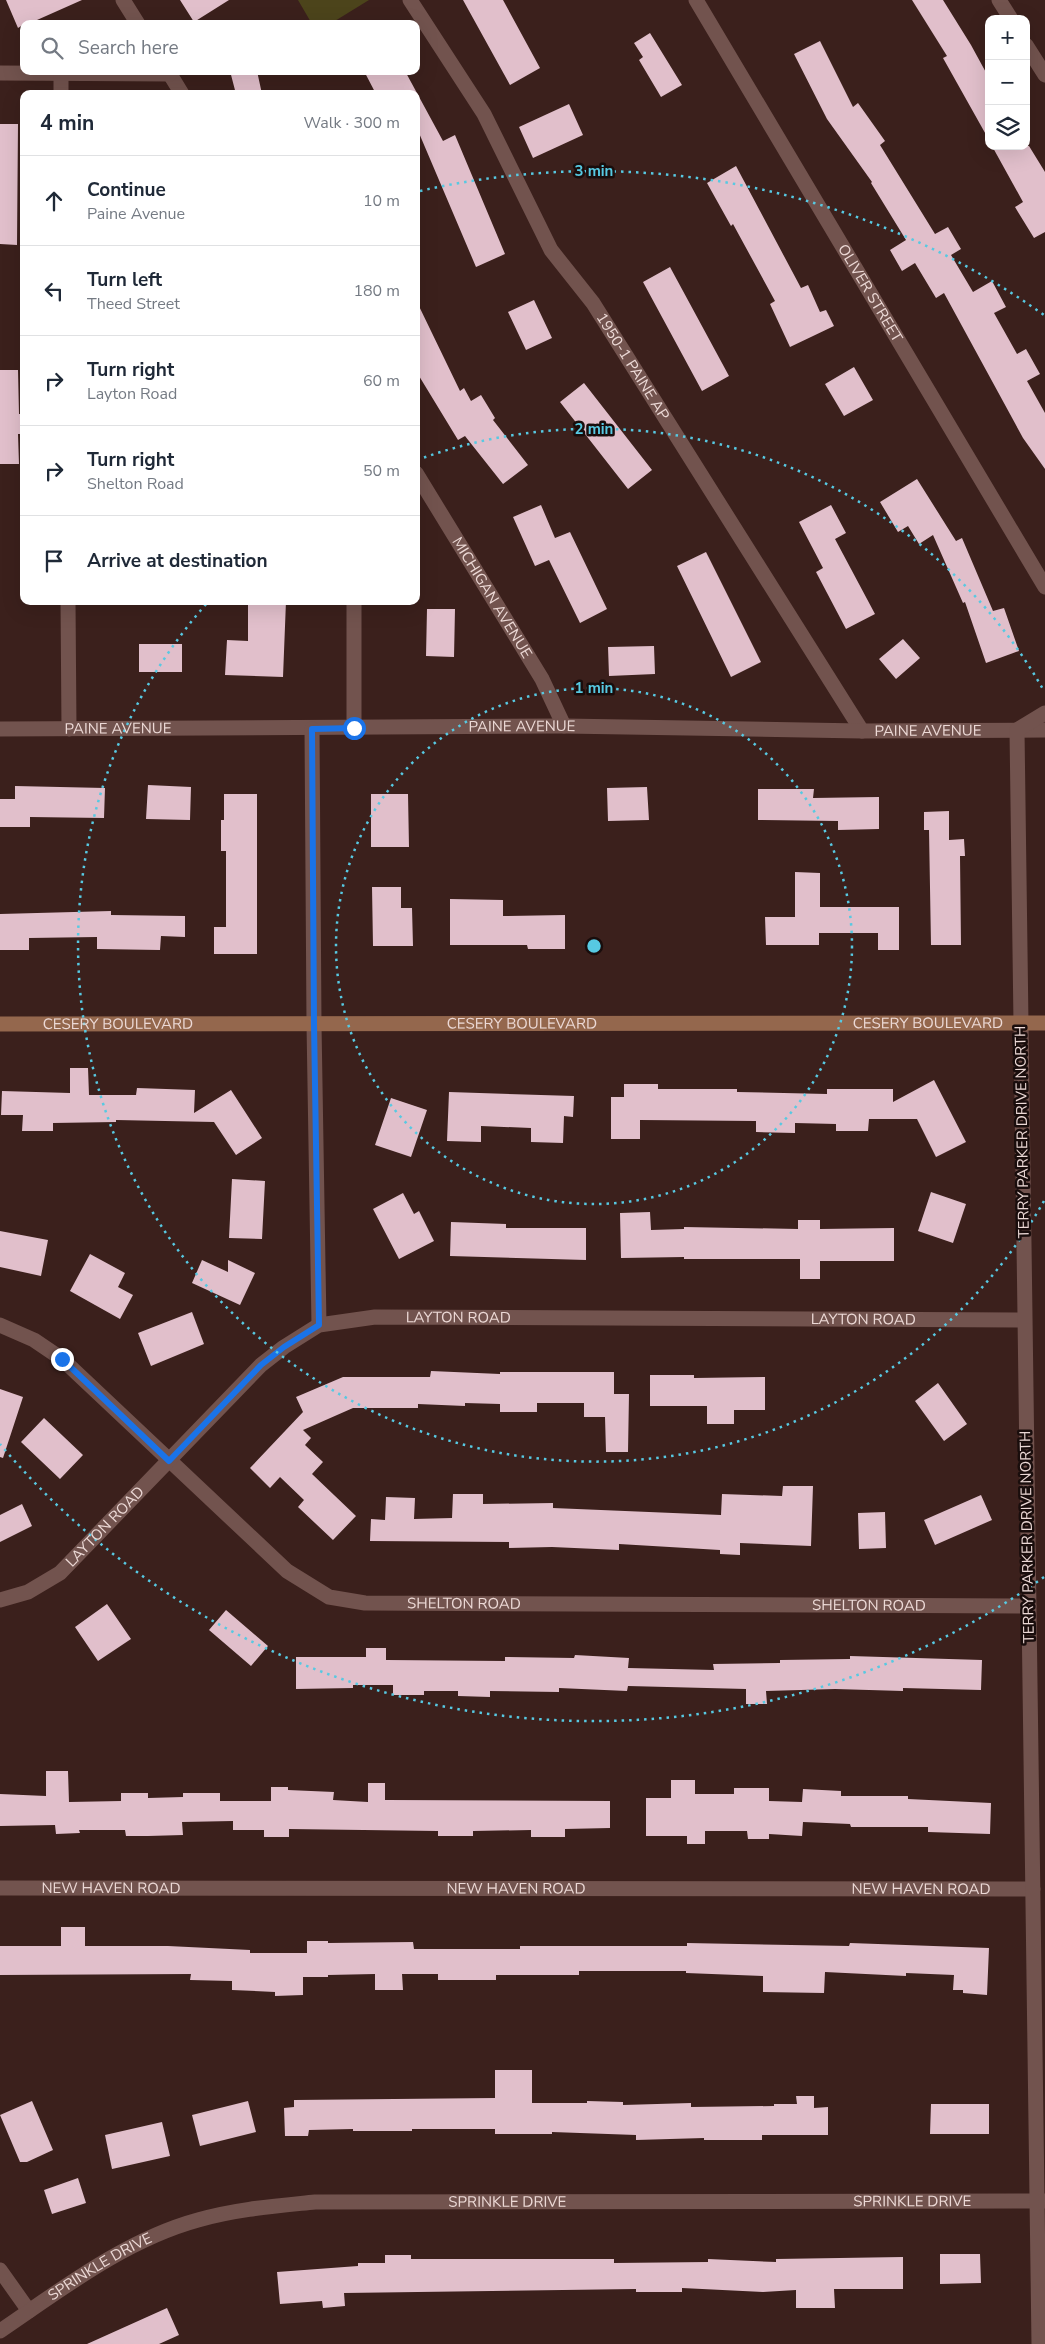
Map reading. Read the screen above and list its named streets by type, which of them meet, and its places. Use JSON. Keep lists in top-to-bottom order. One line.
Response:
{"streets":{"main road":["CESERY BOULEVARD"],"street":["OLIVER STREET","1950-1 PAINE AP","MICHIGAN AVENUE","PAINE AVENUE","TERRY PARKER DRIVE NORTH","LAYTON ROAD","SHELTON ROAD","NEW HAVEN ROAD","SPRINKLE DRIVE"]},"crossings":[["1950-1 PAINE AP","PAINE AVENUE"],["MICHIGAN AVENUE","PAINE AVENUE"],["PAINE AVENUE","TERRY PARKER DRIVE NORTH"],["CESERY BOULEVARD","TERRY PARKER DRIVE NORTH"],["TERRY PARKER DRIVE NORTH","LAYTON ROAD"],["TERRY PARKER DRIVE NORTH","SHELTON ROAD"],["TERRY PARKER DRIVE NORTH","NEW HAVEN ROAD"],["TERRY PARKER DRIVE NORTH","SPRINKLE DRIVE"],["LAYTON ROAD","SHELTON ROAD"]],"page":{"map_buttons":["+","−"],"search":"Search here","heading":["4 min","Walk · 300 m"],"list":[["Continue","Paine Avenue","10 m"],["Turn left","Theed Street","180 m"],["Turn right","Layton Road","60 m"],["Turn right","Shelton Road","50 m"],"Arrive at destination"]},"rings":["3 min","2 min","1 min"]}
